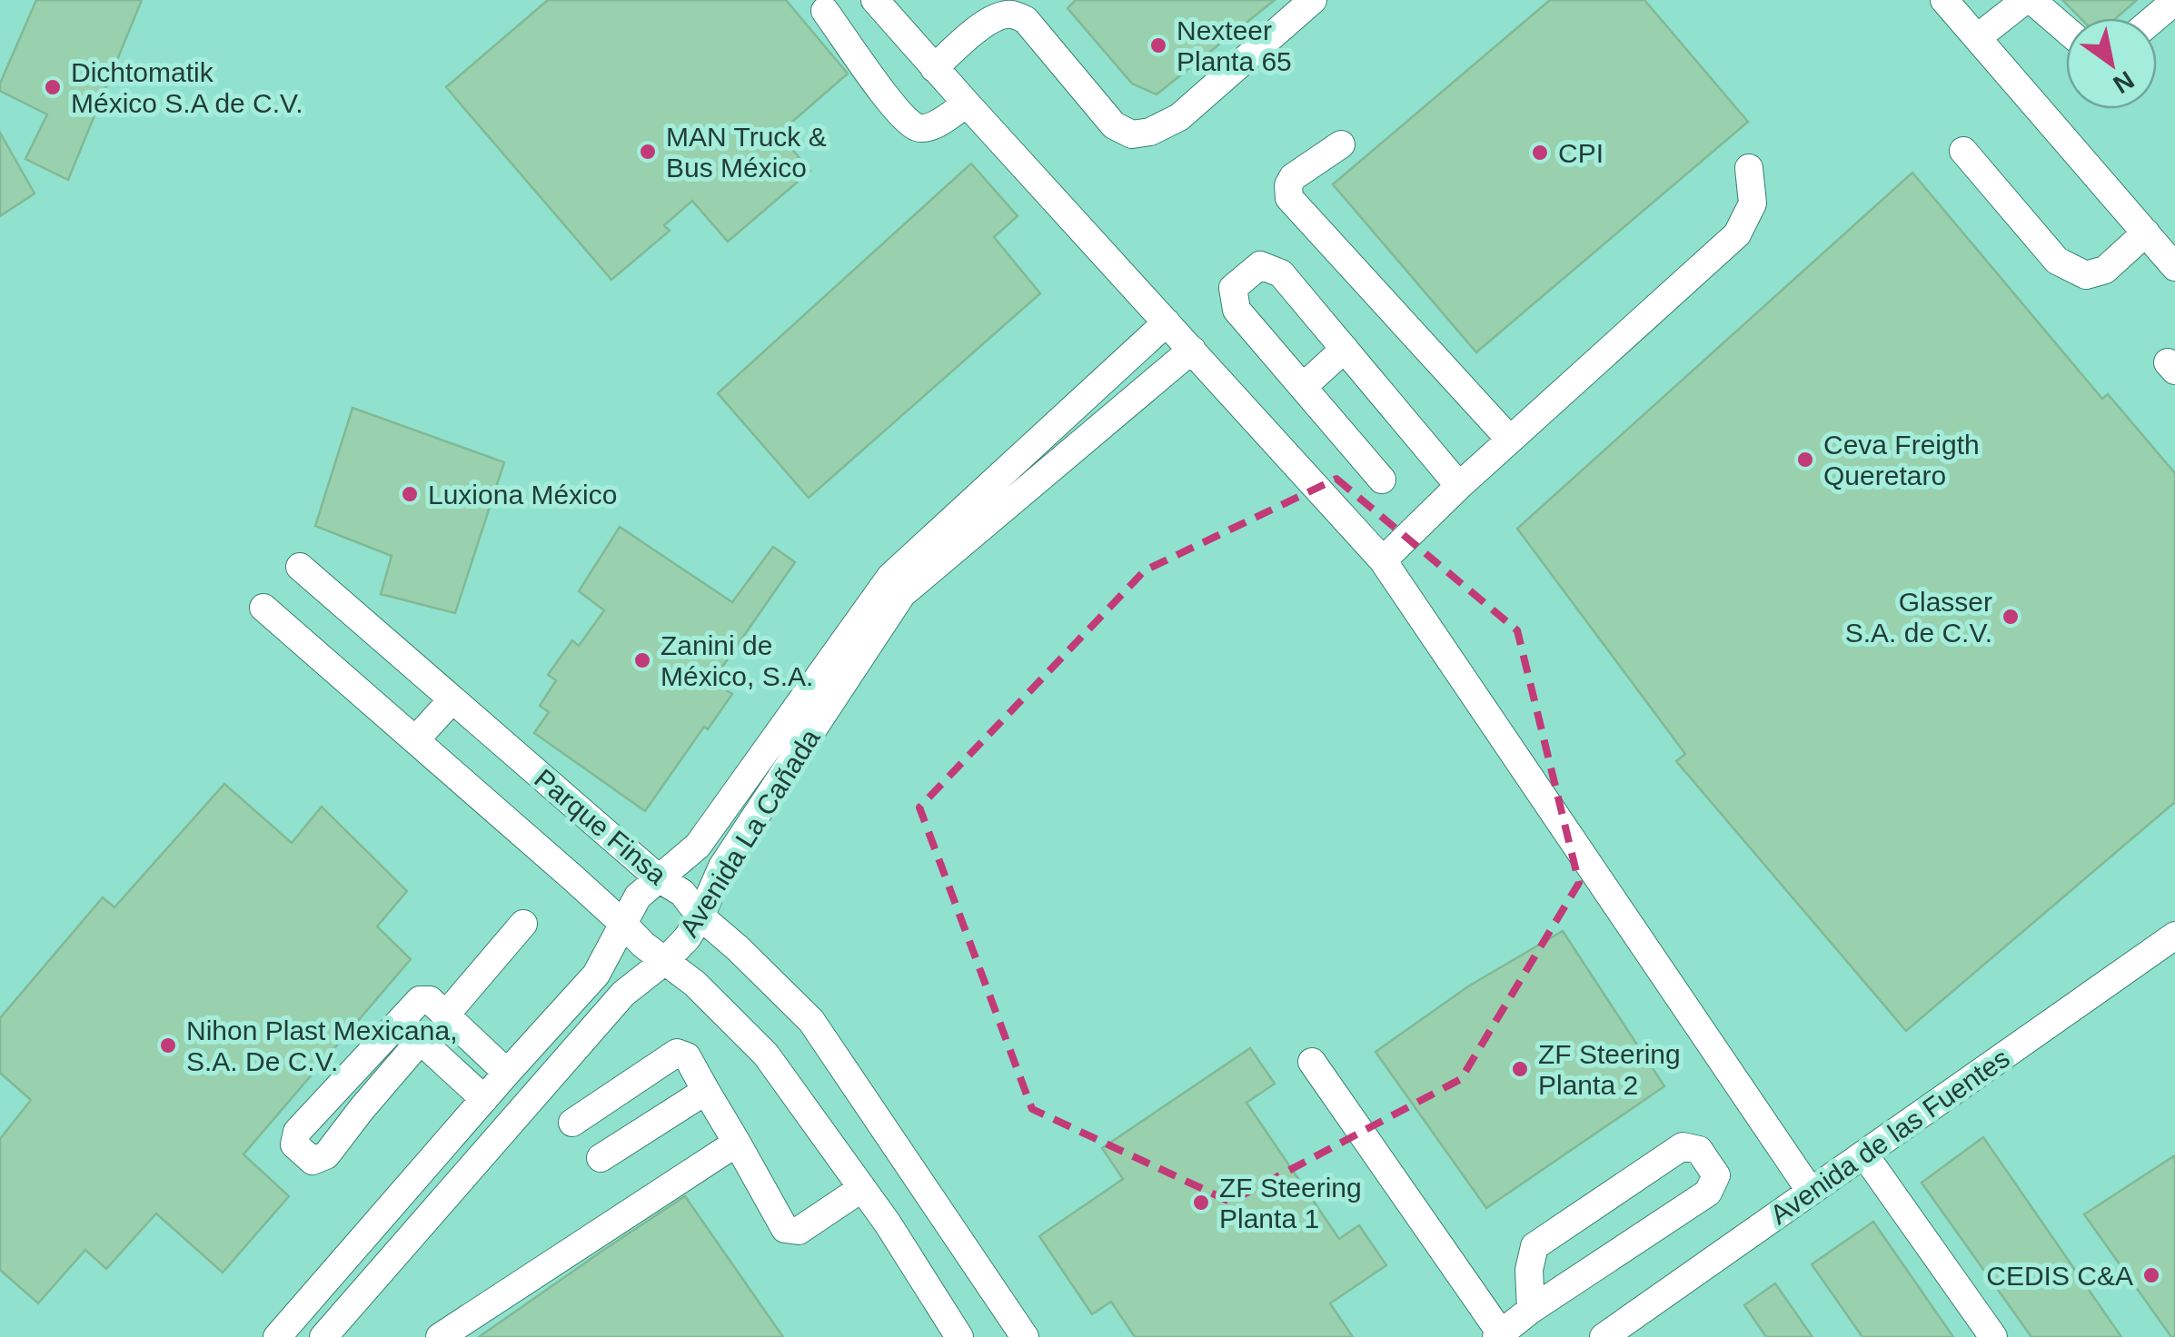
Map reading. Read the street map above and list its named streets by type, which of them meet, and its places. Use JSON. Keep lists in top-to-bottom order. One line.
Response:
{"streets":{"street":["Parque Finsa","Avenida La Cañada","Avenida de las Fuentes"]},"crossings":[["Parque Finsa","Avenida La Cañada"]],"places":["Nexteer Planta 65","Dichtomatik México S.A de C.V.","MAN Truck & Bus México","CPI","Ceva Freigth Queretaro","Luxiona México","Glasser S.A. de C.V.","Zanini de México, S.A.","Nihon Plast Mexicana, S.A. De C.V.","ZF Steering Planta 2","ZF Steering Planta 1","CEDIS C&A"],"north":"bottom right"}
